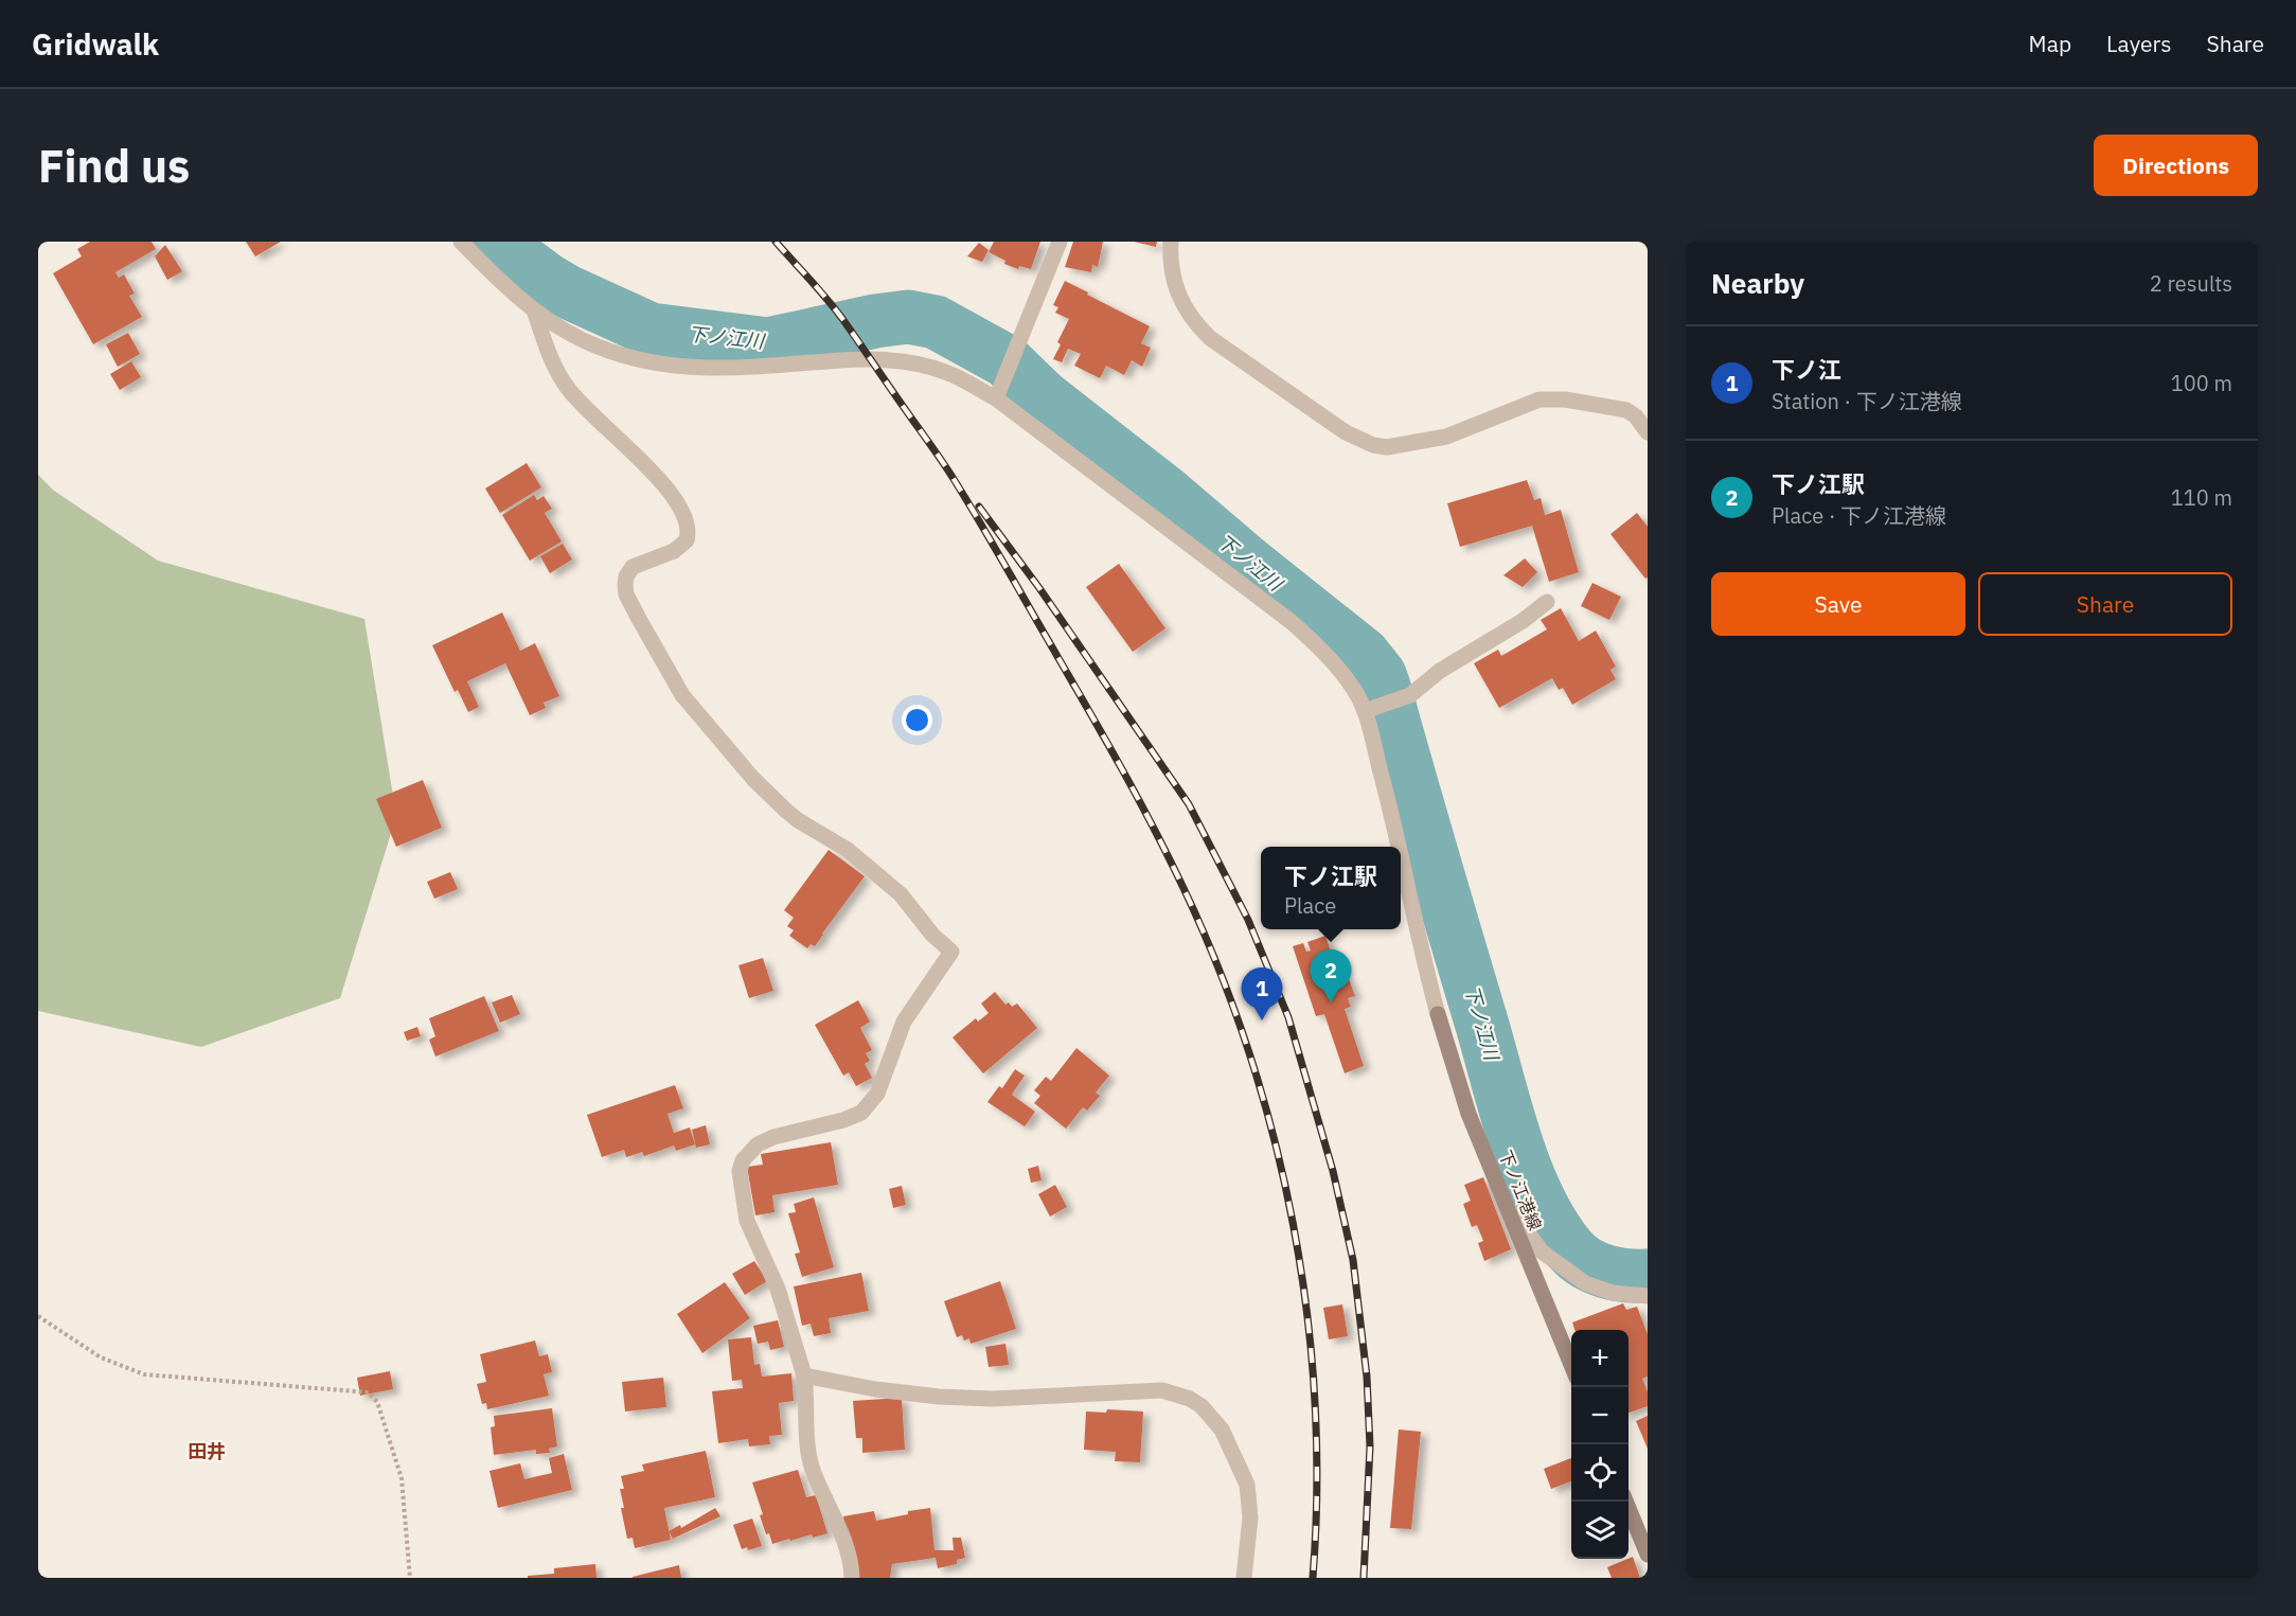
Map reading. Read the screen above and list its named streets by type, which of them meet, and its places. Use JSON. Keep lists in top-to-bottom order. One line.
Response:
{"streets":{"main road":["下ノ江港線"]},"districts":["田井"],"water":["下ノ江川"],"page":{"header":"Gridwalk","nav":["Map","Layers","Share"],"buttons":["Directions",["Save","Share"]],"title":"Find us","heading":["Nearby","2 results"],"list":[{"mark":"1","name":"下ノ江","note":"Station · 下ノ江港線","value":"100 m"},{"mark":"2","name":"下ノ江駅","note":"Place · 下ノ江港線","value":"110 m"}],"popup":["下ノ江駅","Place"],"pins":["2","1"],"map_buttons":["+","−"]}}
